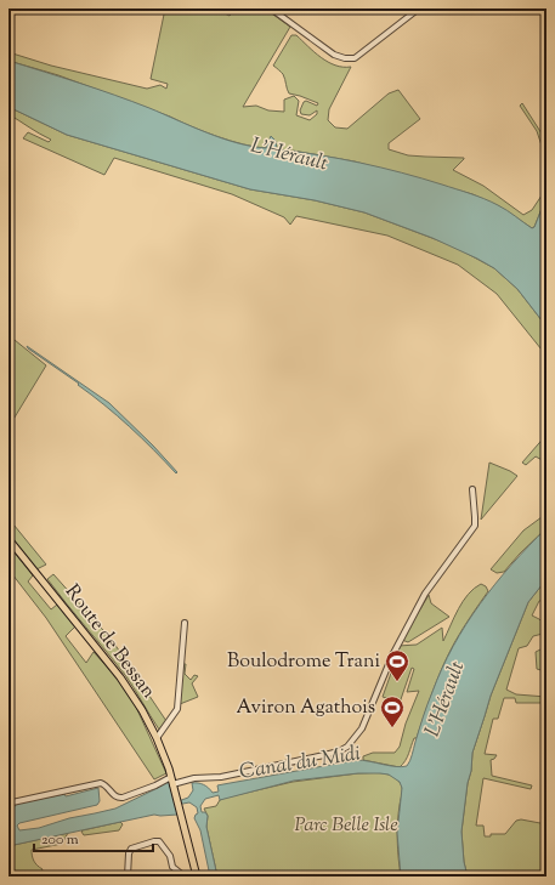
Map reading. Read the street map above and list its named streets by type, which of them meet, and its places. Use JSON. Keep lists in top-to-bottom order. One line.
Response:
{"streets":{"main road":["Route de Bessan"]},"water":["L'Hérault","Canal du Midi"],"parks":["Parc Belle Isle"],"places":{"sports":["Boulodrome Trani","Aviron Agathois"]},"scale_bar":"200 m"}
